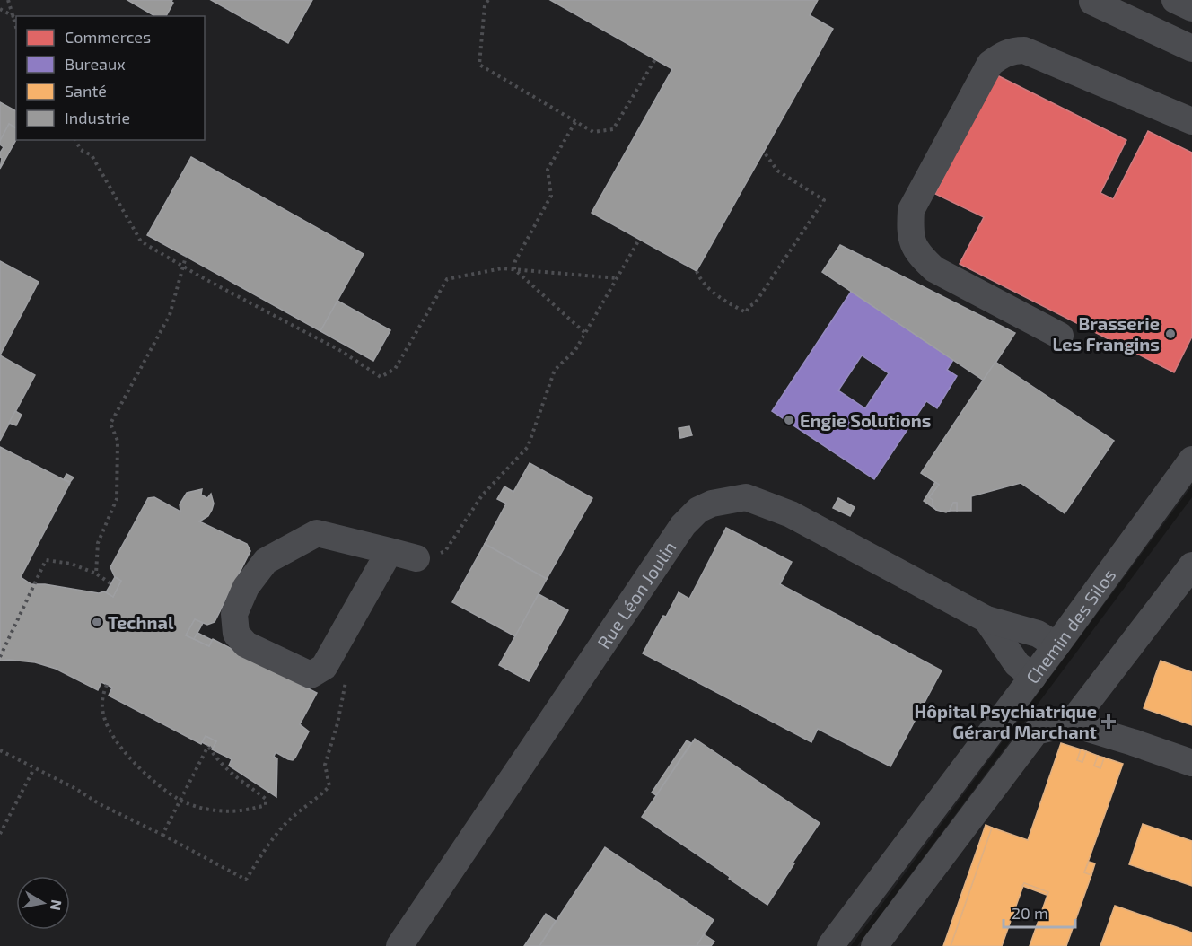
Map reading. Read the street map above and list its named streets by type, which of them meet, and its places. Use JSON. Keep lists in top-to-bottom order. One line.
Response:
{"streets":{"street":["Rue Léon Joulin","Chemin des Silos"]},"crossings":[["Rue Léon Joulin","Chemin des Silos"]],"places":{"other":["Brasserie Les Frangins","Engie Solutions","Technal"],"health":["Hôpital Psychiatrique Gérard Marchant"]},"legend":["Commerces","Bureaux","Santé","Industrie"],"scale_bar":"20 m","north":"right"}
